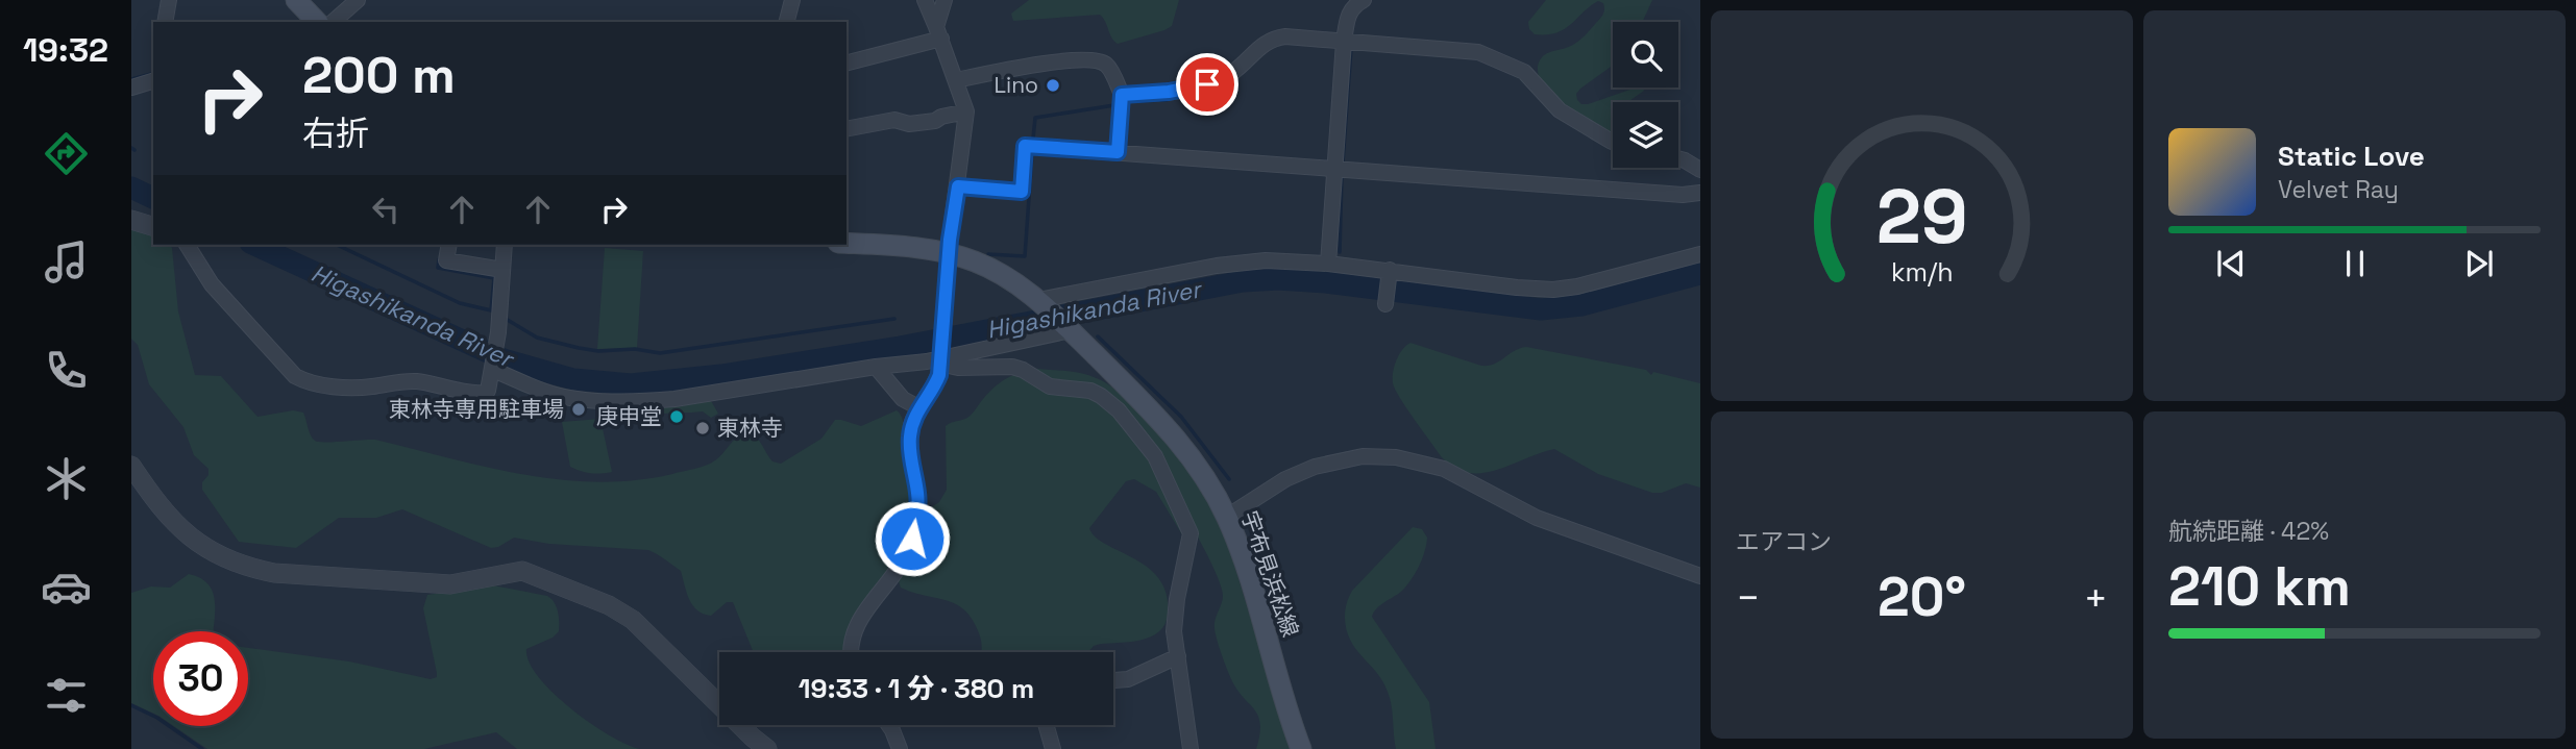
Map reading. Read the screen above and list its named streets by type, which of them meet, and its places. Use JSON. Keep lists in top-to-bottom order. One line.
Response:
{"streets":{"main road":["宇布見浜松線"]},"water":["Higashikanda River"],"places":["Lino","東林寺専用駐車場","庚申堂","東林寺"],"page":{"tabs":"19:32","turn":["200 m","右折"],"song":["Static Love","Velvet Ray"],"tile":["エアコン",["航続距離 · 42%","210 km"]],"heat":["−","20°","+"],"limit":"30","trip":"19:33 · 1 分 · 380 m","gauge":["29","km/h"]}}
